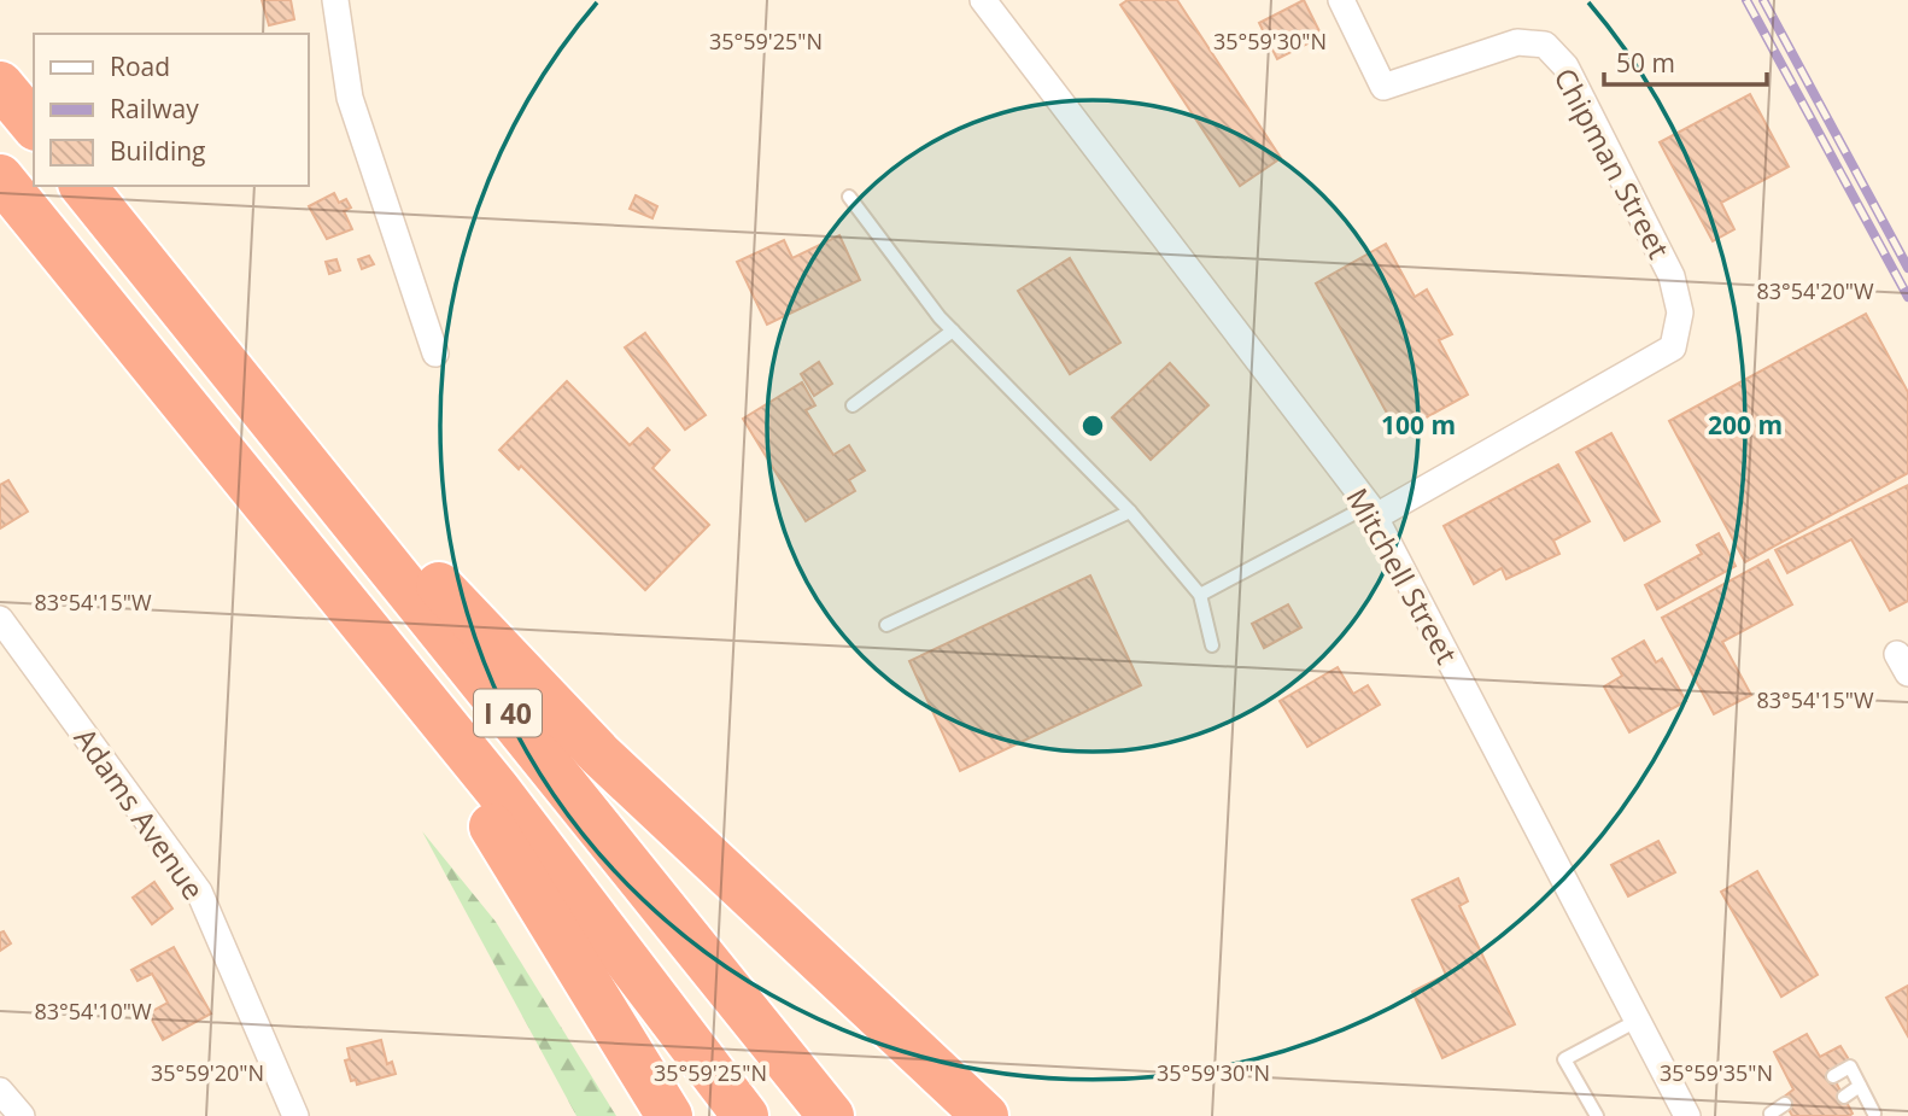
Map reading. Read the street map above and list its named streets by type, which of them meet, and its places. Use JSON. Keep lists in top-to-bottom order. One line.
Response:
{"streets":{"highway":["I 40"],"street":["Chipman Street","Mitchell Street","Adams Avenue"]},"crossings":[["Chipman Street","Mitchell Street"]],"legend":["Road","Railway","Building"],"scale_bar":"50 m","coordinates":["35°59'25\"N","35°59'30\"N","83°54'20\"W","83°54'15\"W","83°54'10\"W","35°59'20\"N","35°59'35\"N"],"rings":["100 m","200 m"]}
